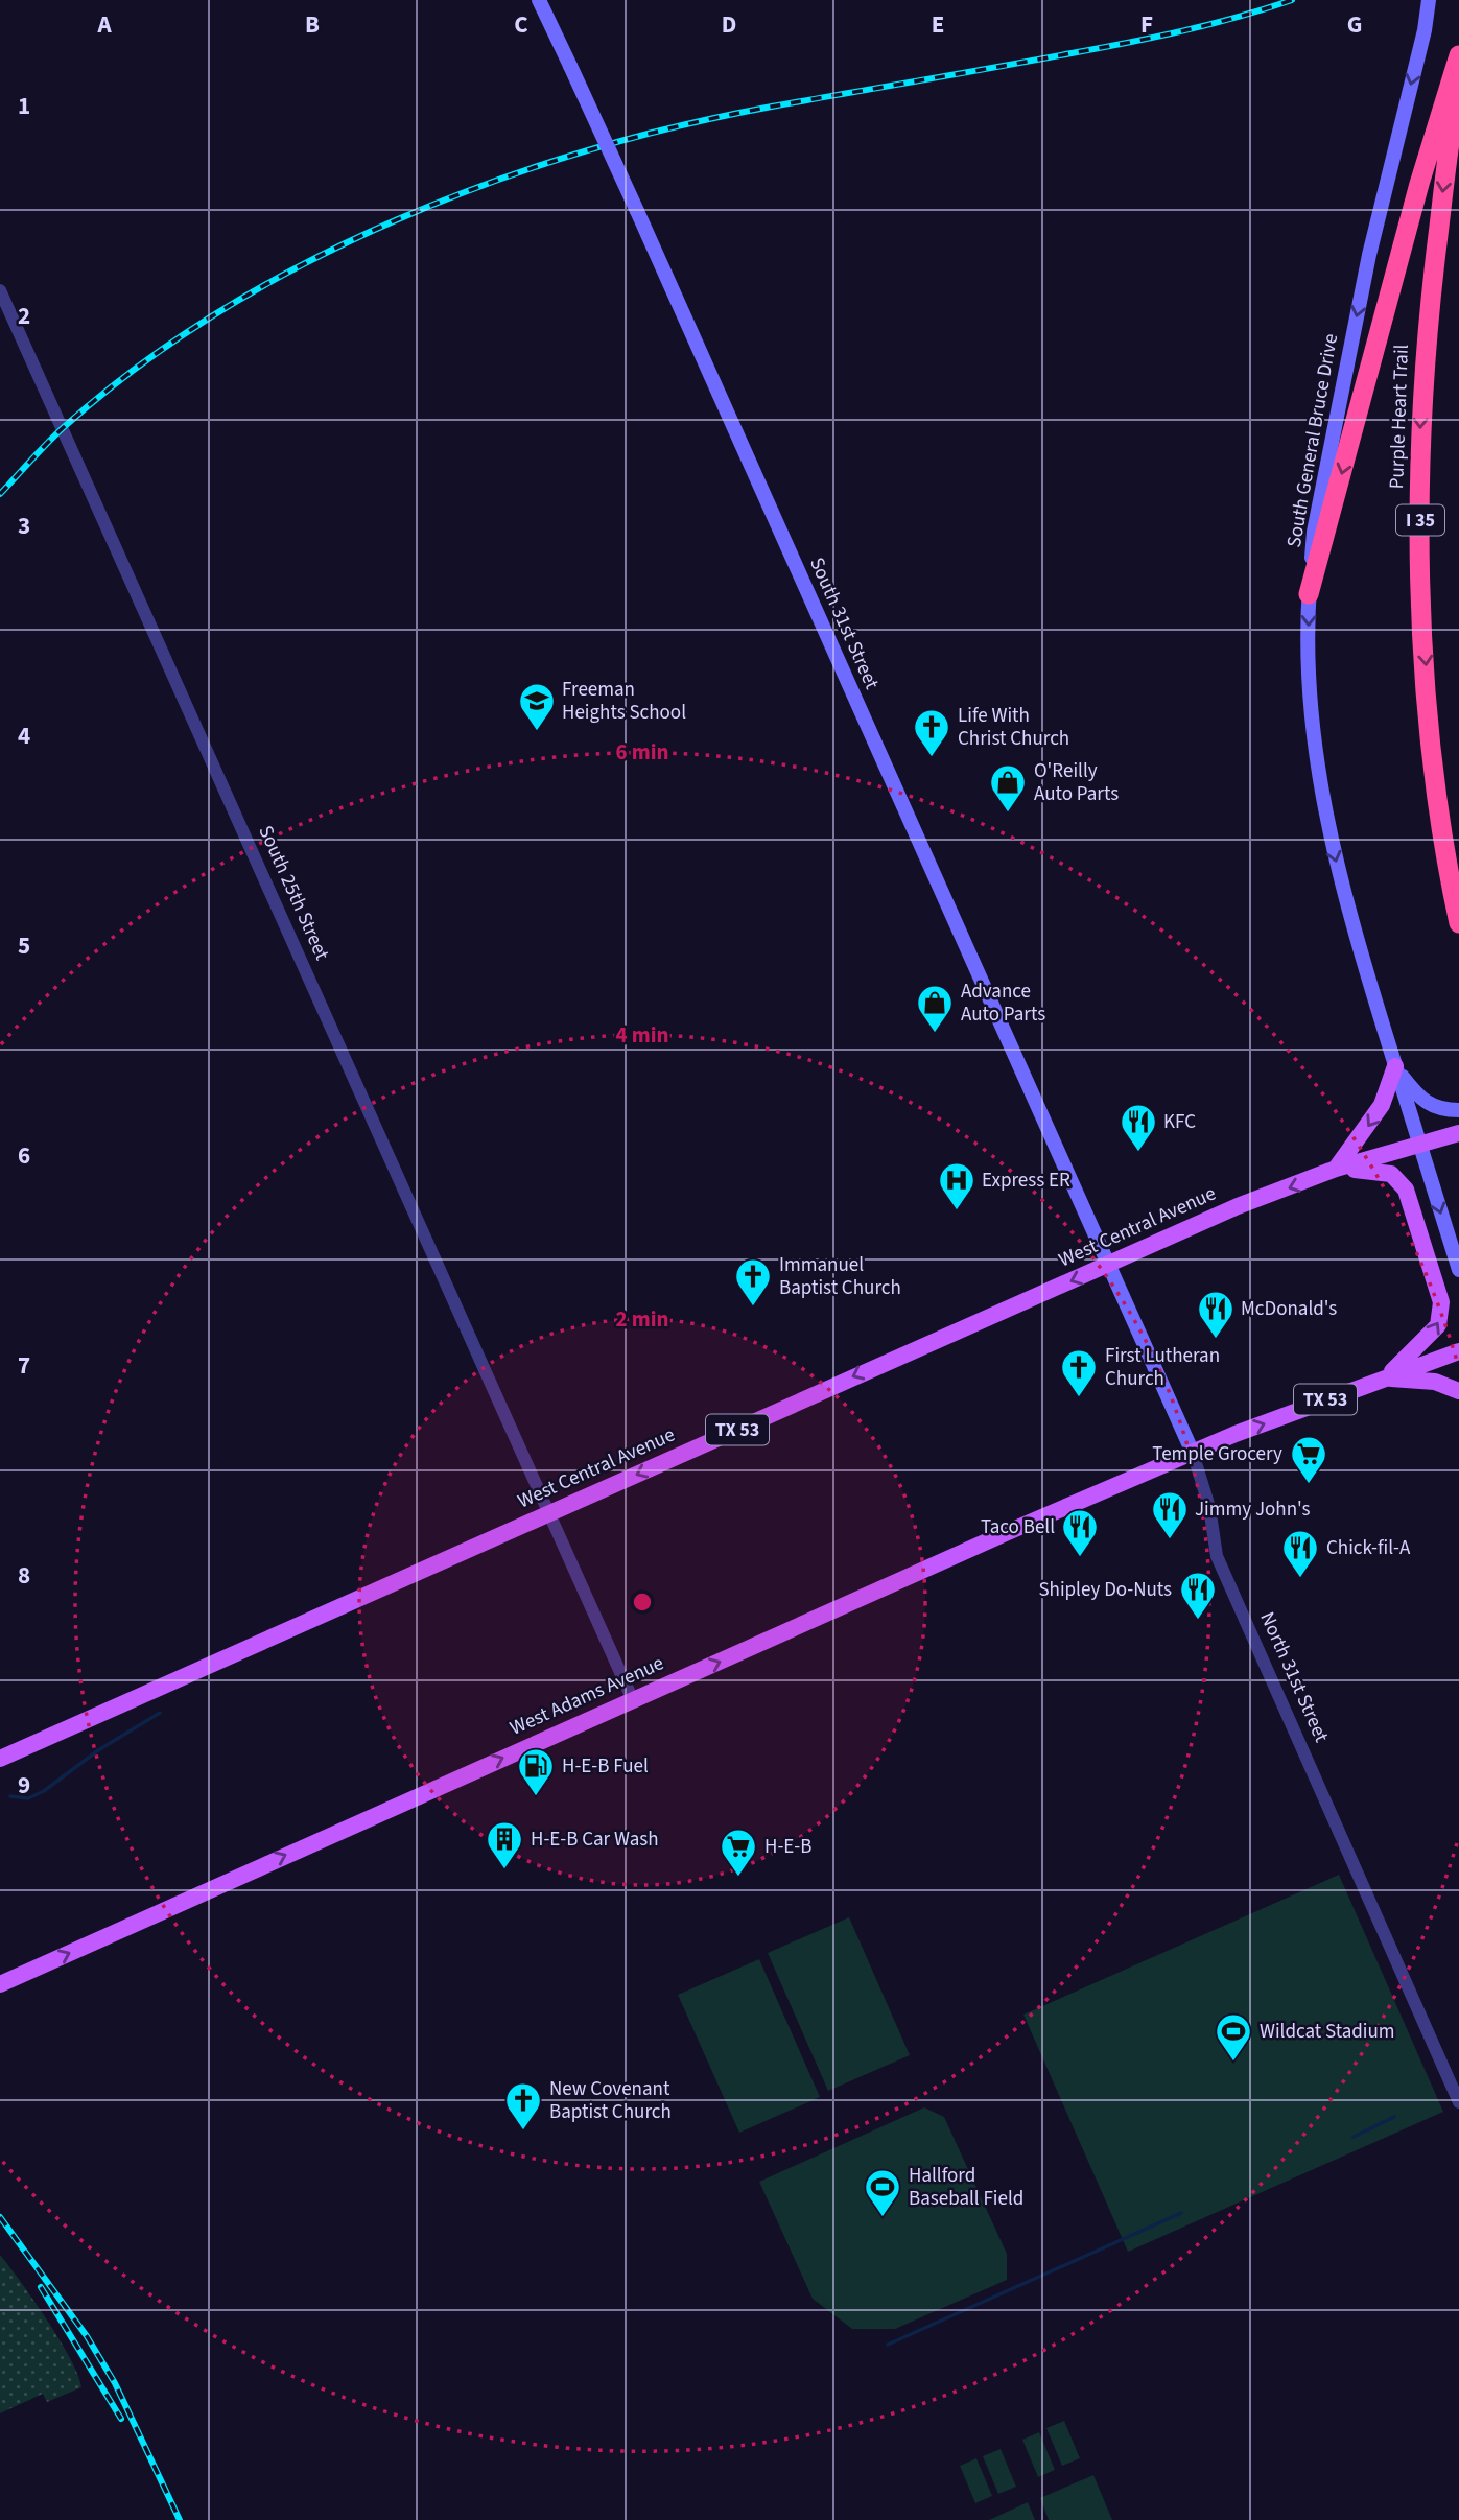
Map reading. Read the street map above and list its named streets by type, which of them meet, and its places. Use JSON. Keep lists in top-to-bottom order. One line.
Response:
{"streets":{"highway":["Purple Heart Trail","I 35"],"main road":["South General Bruce Drive","South 31st Street","West Central Avenue","TX 53","North 31st Street","West Adams Avenue"],"street":["South 25th Street"]},"crossings":[["South General Bruce Drive","West Central Avenue"],["South 31st Street","West Central Avenue"],["South 31st Street","North 31st Street"],["South 25th Street","West Central Avenue"],["South 25th Street","West Adams Avenue"],["West Central Avenue","North 31st Street"],["TX 53","North 31st Street"],["TX 53","West Adams Avenue"],["North 31st Street","West Adams Avenue"]],"one_way":["South General Bruce Drive","West Central Avenue","West Adams Avenue"],"places":{"school or university":["Freeman Heights School"],"church":["Life With Christ Church","Immanuel Baptist Church","First Lutheran Church","New Covenant Baptist Church"],"shop":["O'Reilly Auto Parts","Advance Auto Parts"],"restaurant":["KFC","McDonald's","Jimmy John's","Taco Bell","Chick-fil-A","Shipley Do-Nuts"],"hospital":["Express ER"],"supermarket":["Temple Grocery","H-E-B"],"fuel station":["H-E-B Fuel"],"building":["H-E-B Car Wash"],"sports":["Wildcat Stadium","Hallford Baseball Field"]},"grid":{"columns":["A","B","C","D","E","F","G"],"rows":["1","2","3","4","5","6","7","8","9"]},"rings":["6 min","4 min","2 min"]}
